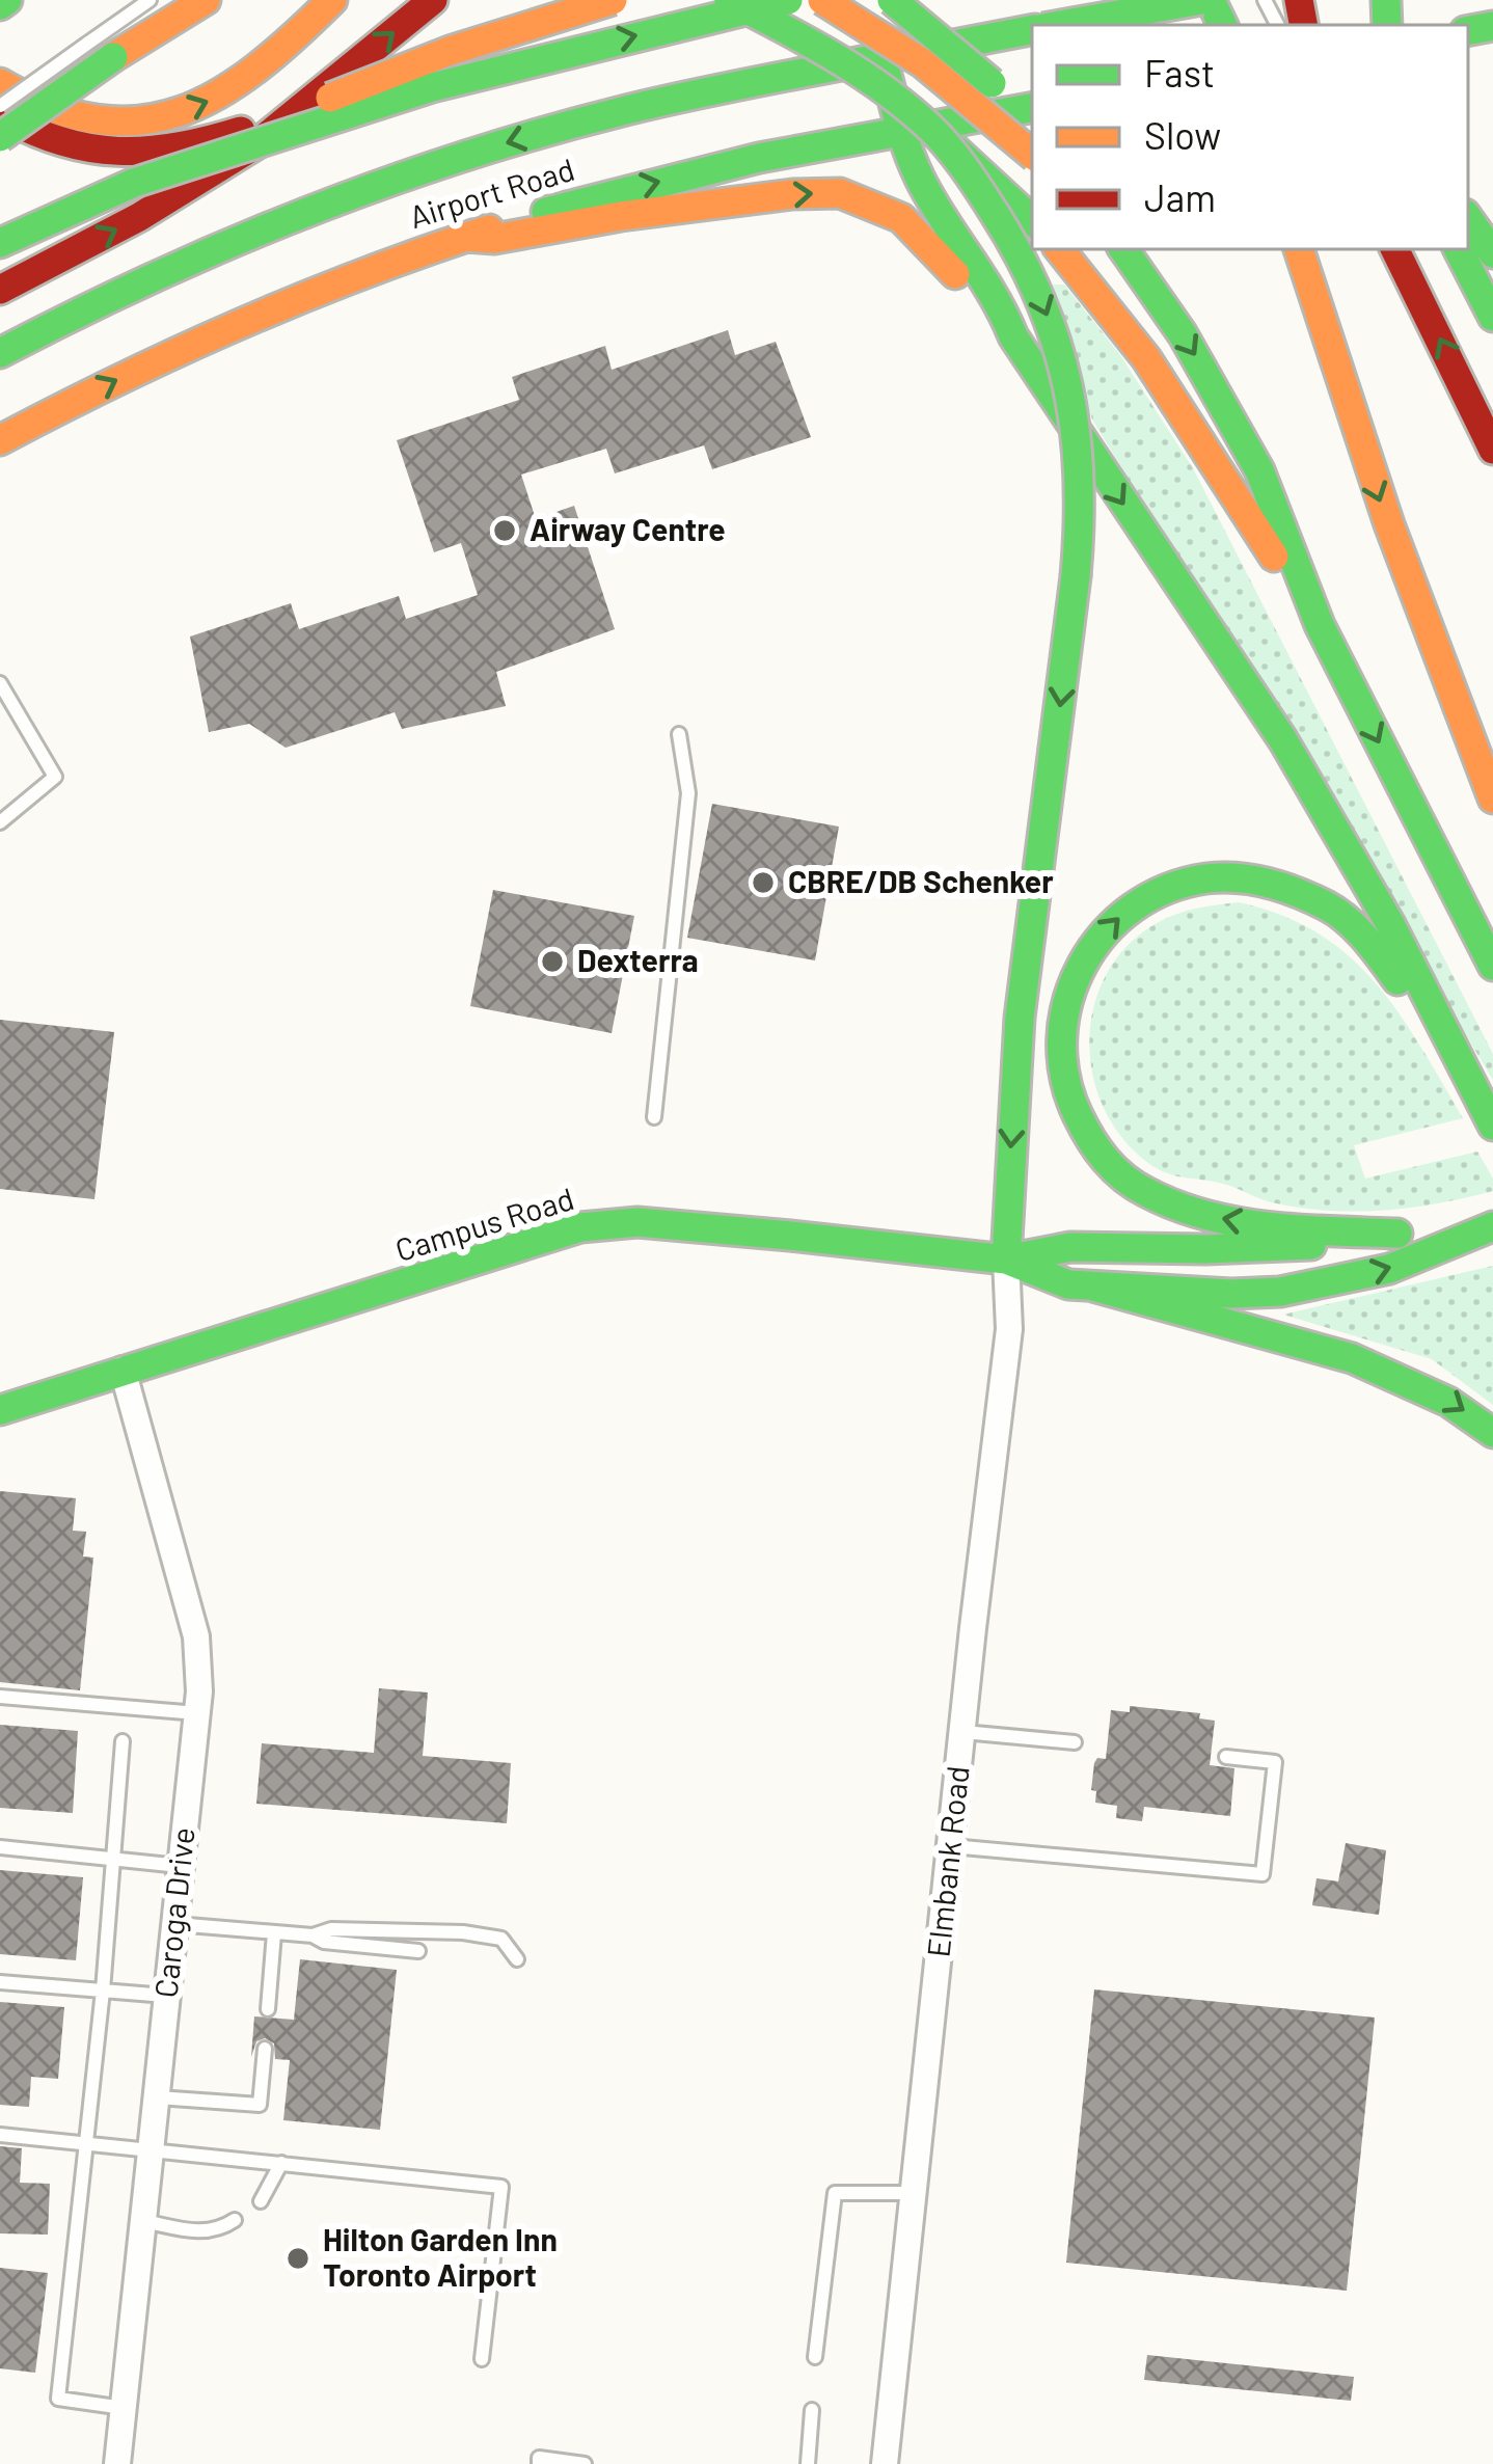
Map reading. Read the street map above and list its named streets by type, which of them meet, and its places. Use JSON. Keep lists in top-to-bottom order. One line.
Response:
{"streets":{"main road":["Airport Road","Campus Road"],"street":["Elmbank Road","Caroga Drive"]},"crossings":[["Campus Road","Elmbank Road"],["Campus Road","Caroga Drive"]],"places":["Airway Centre","CBRE/DB Schenker","Dexterra","Hilton Garden Inn Toronto Airport"],"legend":["Fast","Slow","Jam"]}
